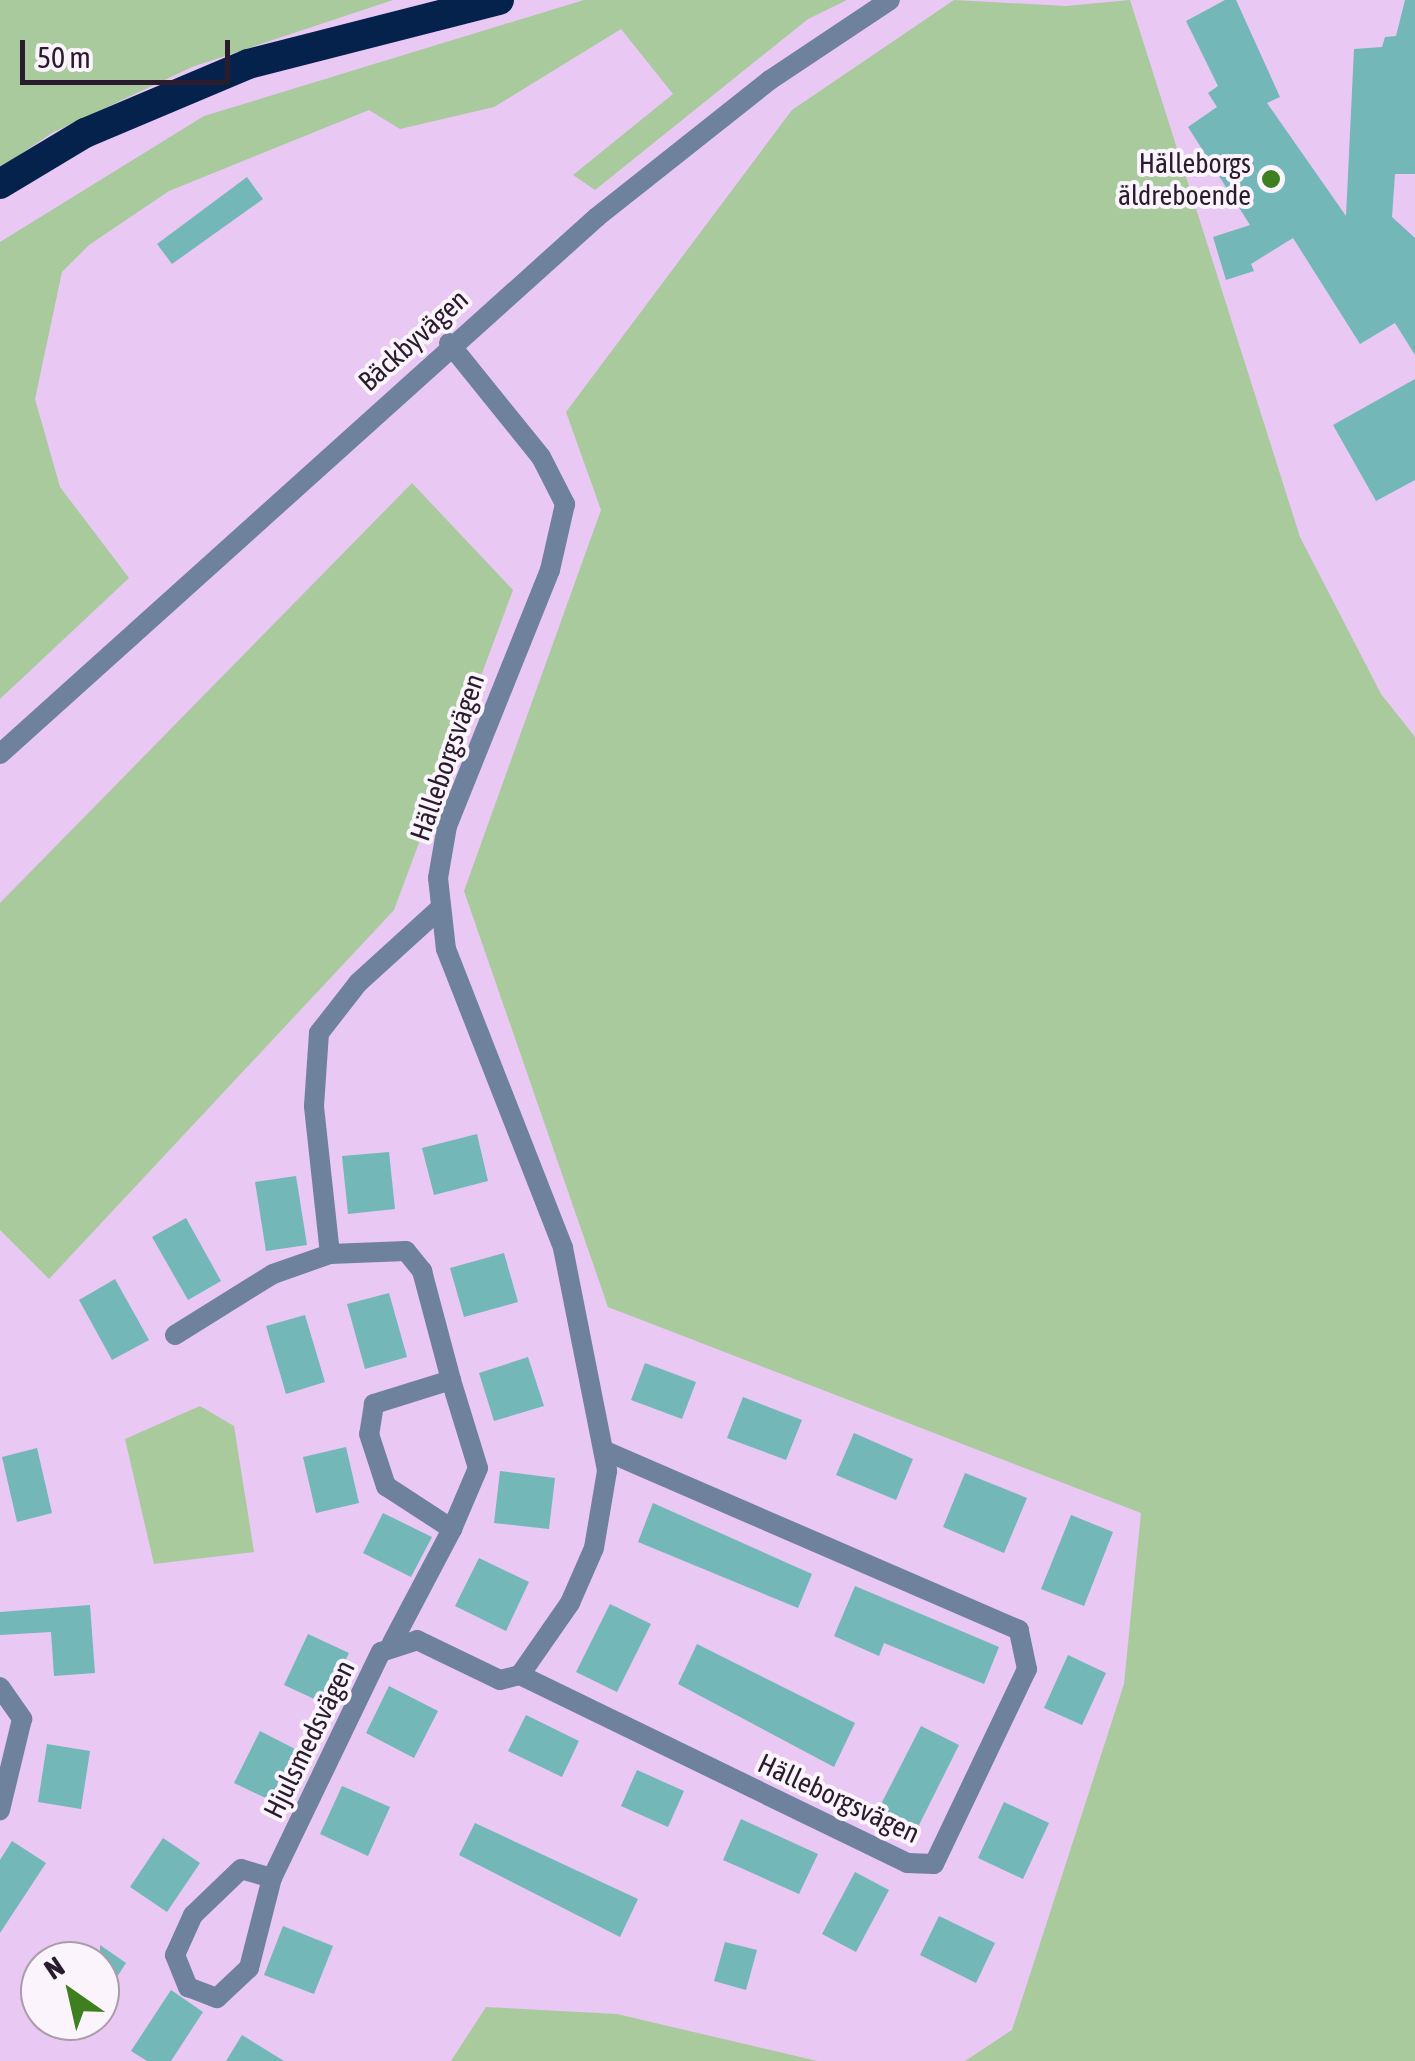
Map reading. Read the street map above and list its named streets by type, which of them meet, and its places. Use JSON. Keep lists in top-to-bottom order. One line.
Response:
{"streets":{"street":["Bäckbyvägen","Hälleborgsvägen","Hjulsmedsvägen"]},"crossings":[["Bäckbyvägen","Hälleborgsvägen"],["Hälleborgsvägen","Hjulsmedsvägen"]],"places":["Hälleborgs äldreboende"],"scale_bar":"50 m","north":"top left"}
